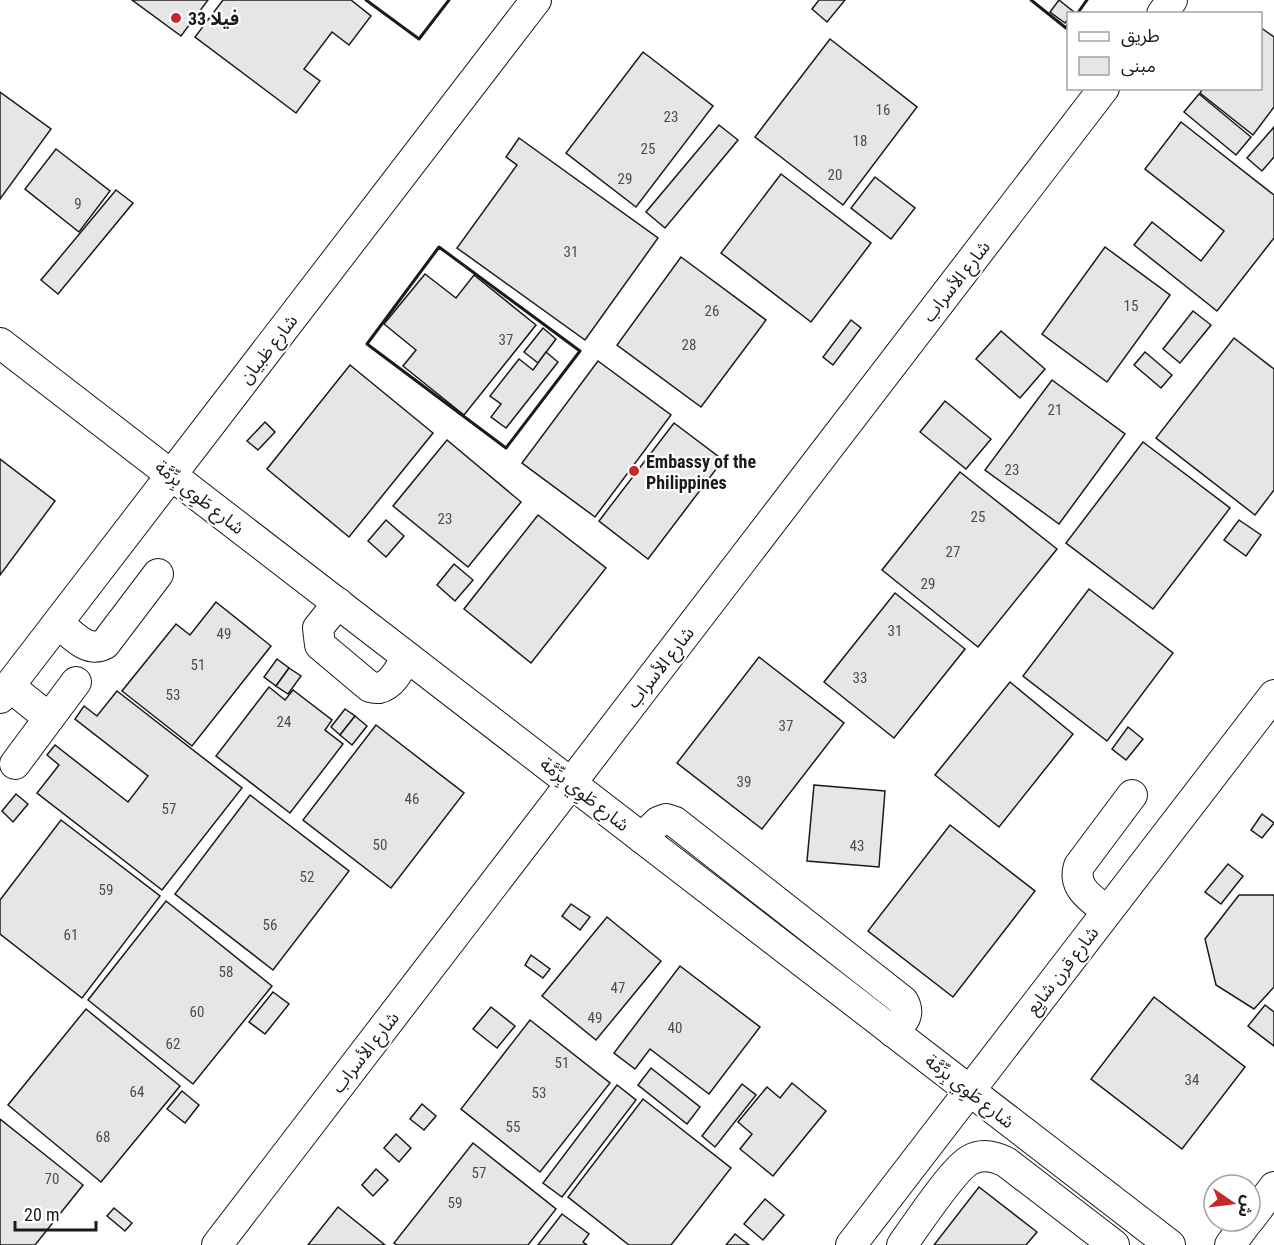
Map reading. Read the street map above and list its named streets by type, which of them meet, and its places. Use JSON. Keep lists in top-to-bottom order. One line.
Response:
{"streets":{"street":["شارع الأسراب","شارع ظبيان","شارع طَوِي بِرِّمَّة","شارع قرن شايِع"]},"crossings":[["شارع الأسراب","شارع طَوِي بِرِّمَّة"],["شارع ظبيان","شارع طَوِي بِرِّمَّة"],["شارع طَوِي بِرِّمَّة","شارع قرن شايِع"]],"places":["فيلا 33","Embassy of the Philippines"],"house_numbers":["16","23","18","25","20","29","9","31","15","26","37","28","21","23","25","23","27","29","31","49","51","33","53","24","37","39","46","57","50","43","52","59","56","61","58","47","60","49","40","62","51","34","64","53","55","68","57","70","59"],"legend":["طريق","مبنى"],"scale_bar":"20 m","north":"right"}
